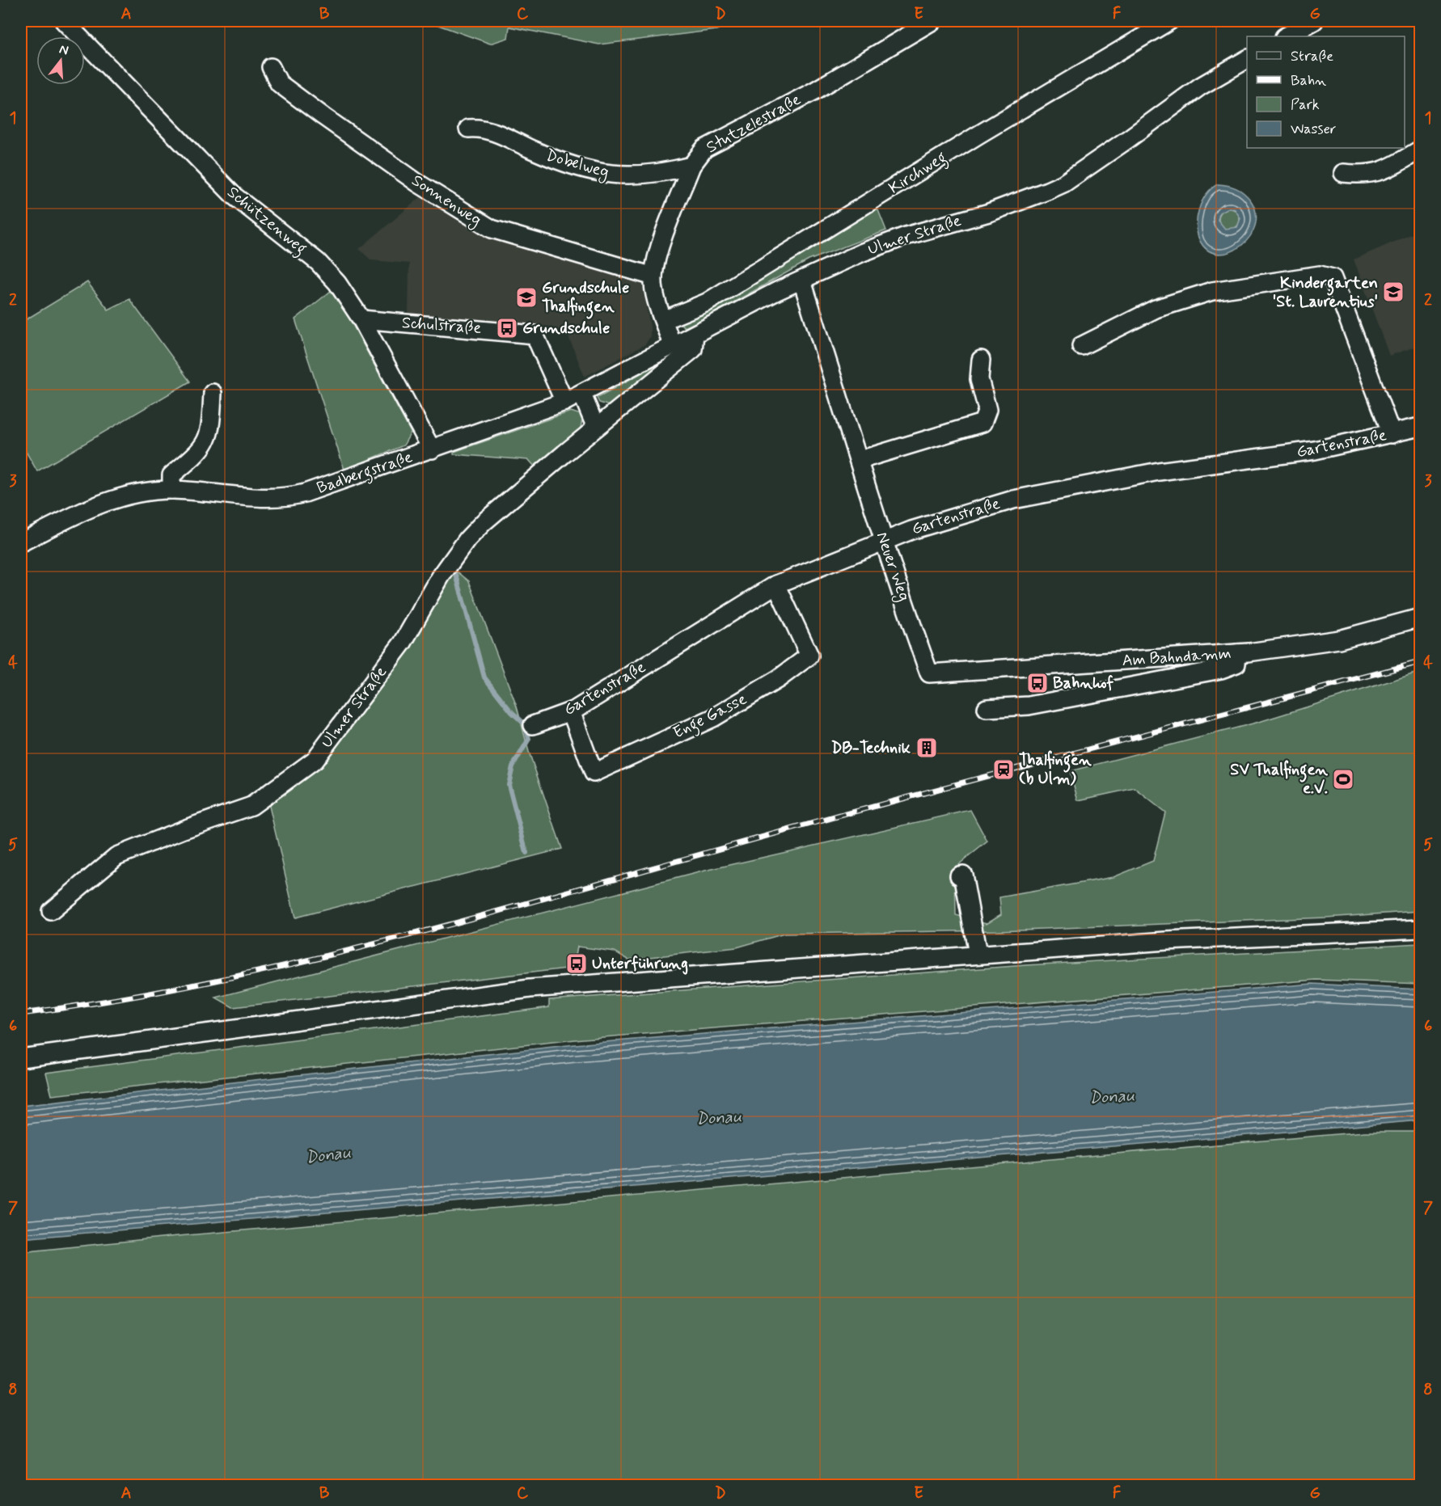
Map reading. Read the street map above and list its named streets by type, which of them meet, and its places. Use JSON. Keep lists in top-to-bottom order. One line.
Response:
{"streets":{"street":["Stutzelestraße","Dobelweg","Kirchweg","Sonnenweg","Schützenweg","Ulmer Straße","Schulstraße","Gartenstraße","Badbergstraße","Neuer Weg","Am Bahndamm","Enge Gasse"]},"crossings":[["Stutzelestraße","Dobelweg"],["Stutzelestraße","Kirchweg"],["Stutzelestraße","Sonnenweg"],["Stutzelestraße","Badbergstraße"],["Schützenweg","Schulstraße"],["Schützenweg","Badbergstraße"],["Ulmer Straße","Badbergstraße"],["Ulmer Straße","Neuer Weg"],["Schulstraße","Badbergstraße"],["Gartenstraße","Neuer Weg"],["Gartenstraße","Enge Gasse"],["Neuer Weg","Am Bahndamm"]],"water":["Donau"],"places":{"school or university":["Kindergarten 'St. Laurentius'","Grundschule Thalfingen"],"bus stop":["Grundschule","Bahnhof","Unterführung"],"building":["DB-Technik"],"station":["Thalfingen (b Ulm)"],"sports":["SV Thalfingen e.V."]},"legend":["Straße","Bahn","Park","Wasser"],"north":"top","grid":{"columns":["A","B","C","D","E","F","G"],"rows":["1","2","3","4","5","6","7","8"]}}
